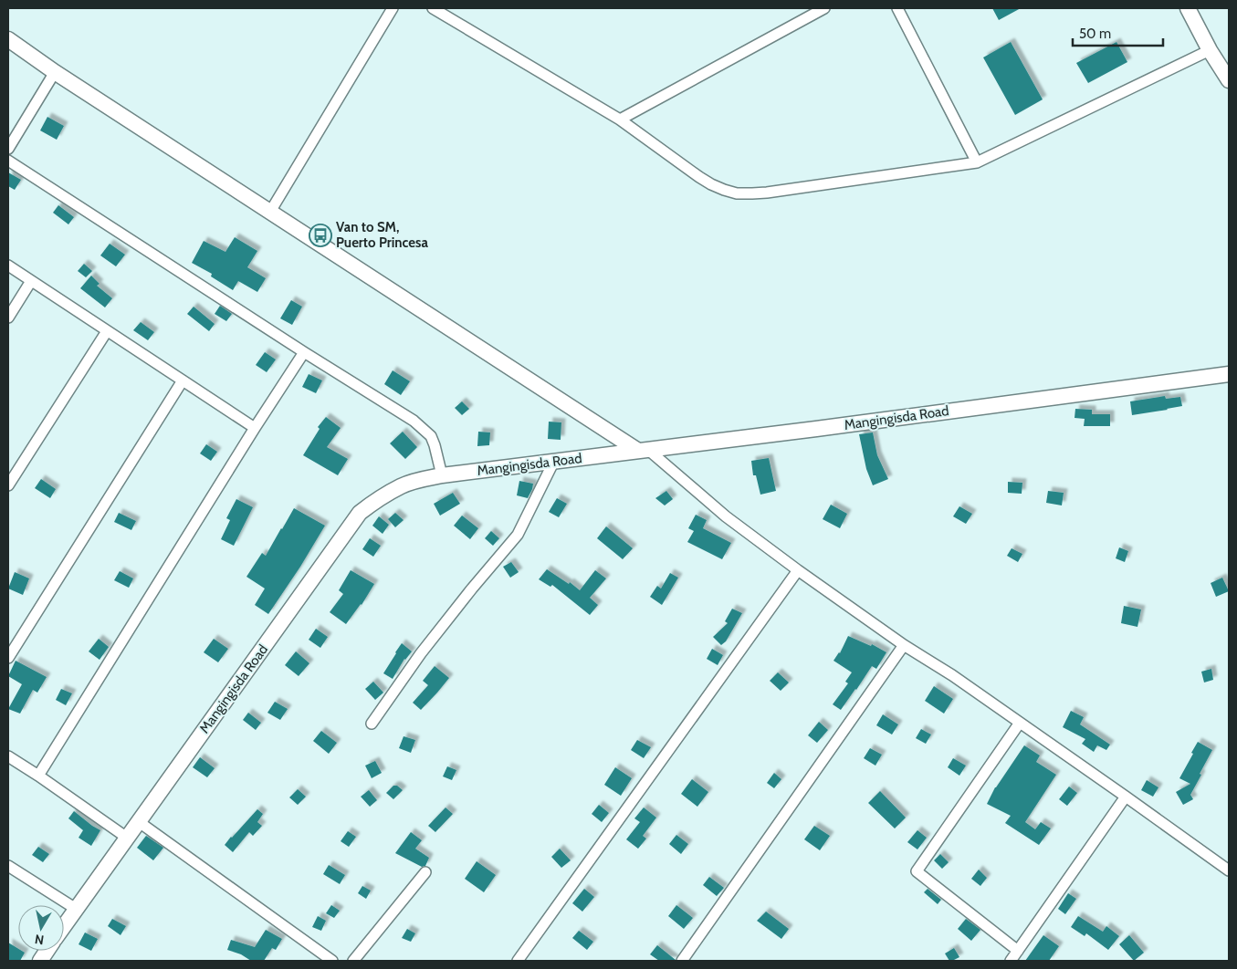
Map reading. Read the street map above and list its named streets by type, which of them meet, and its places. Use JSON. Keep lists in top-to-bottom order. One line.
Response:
{"streets":{"street":["Mangingisda Road"]},"places":{"bus stop":["Van to SM, Puerto Princesa"]},"scale_bar":"50 m","north":"bottom"}
